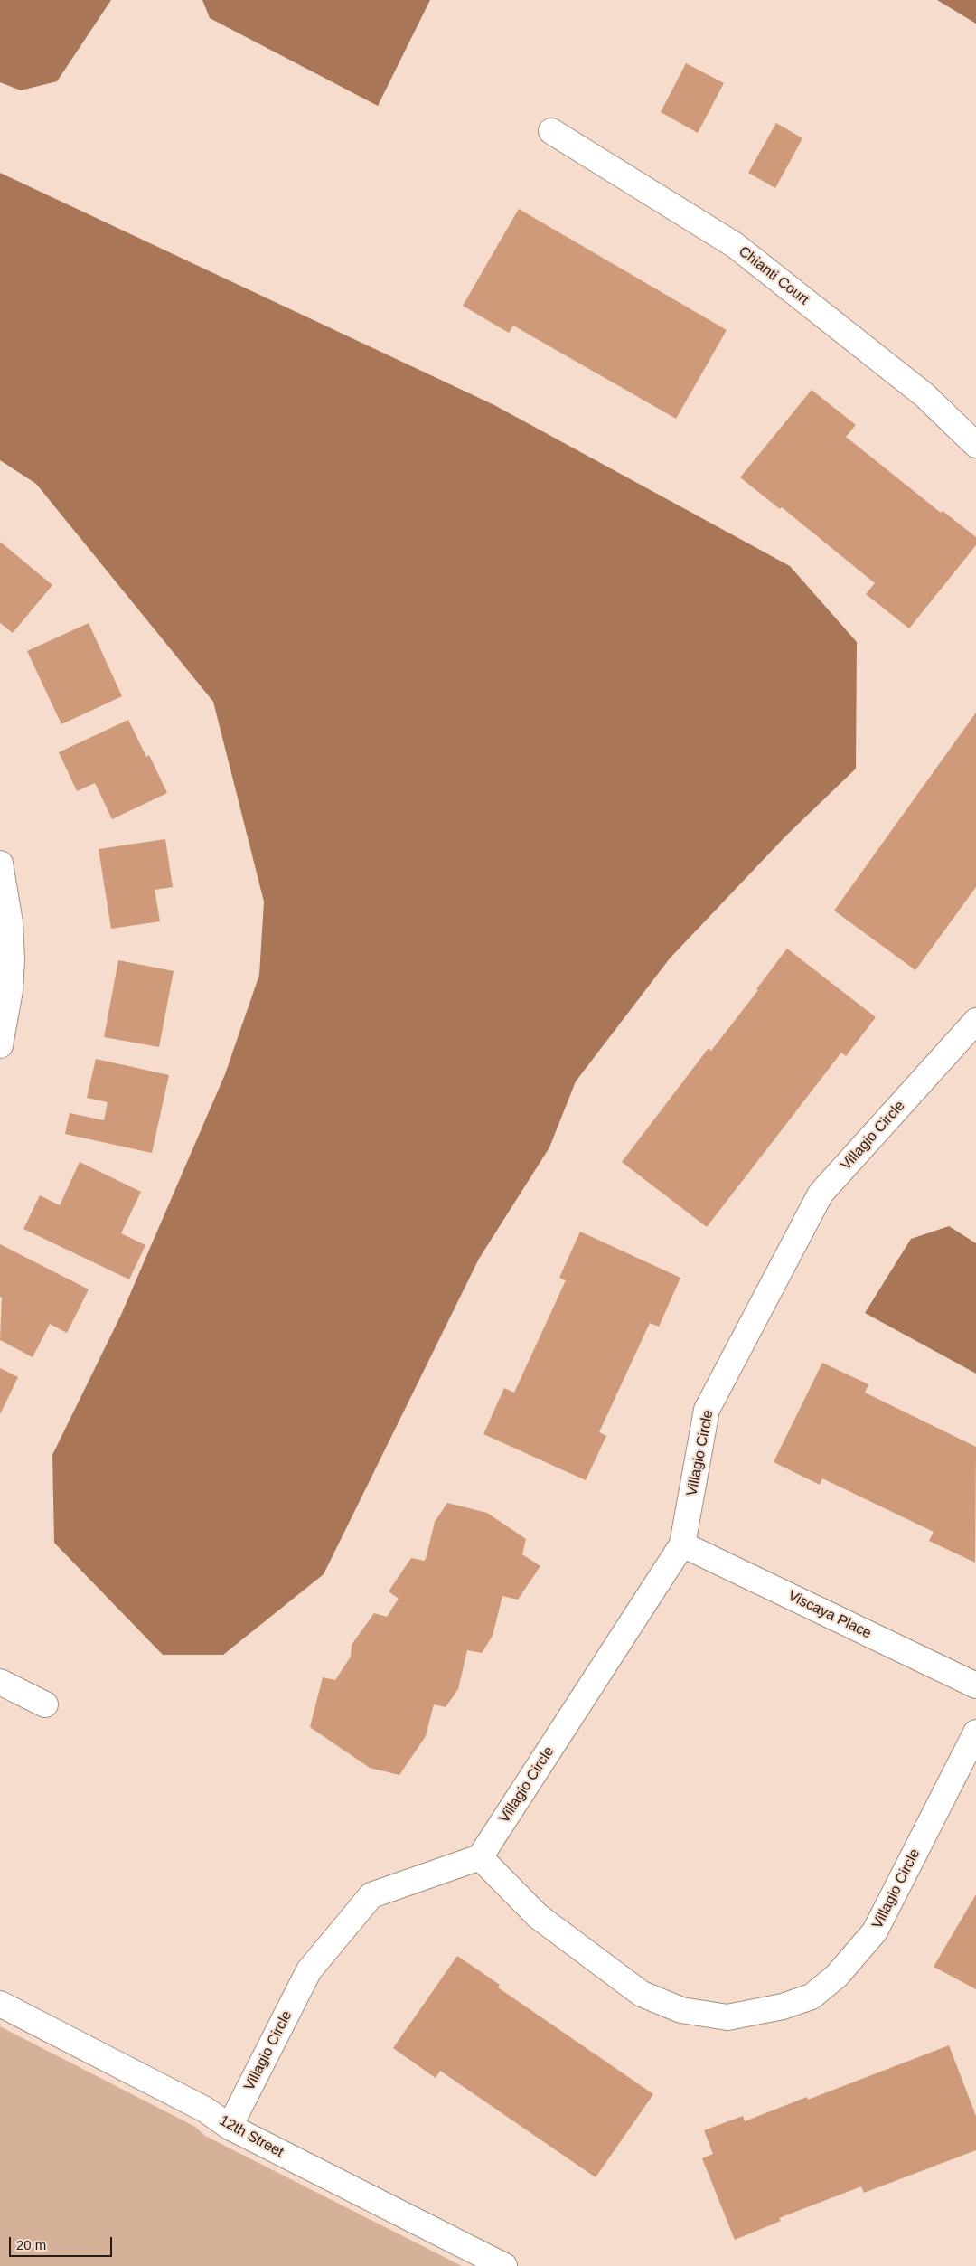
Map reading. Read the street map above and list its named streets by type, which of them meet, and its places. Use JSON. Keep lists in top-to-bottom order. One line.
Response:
{"streets":{"street":["Chianti Court","Villagio Circle","Viscaya Place","12th Street"]},"crossings":[["Villagio Circle","Viscaya Place"],["Villagio Circle","12th Street"]],"scale_bar":"20 m"}
